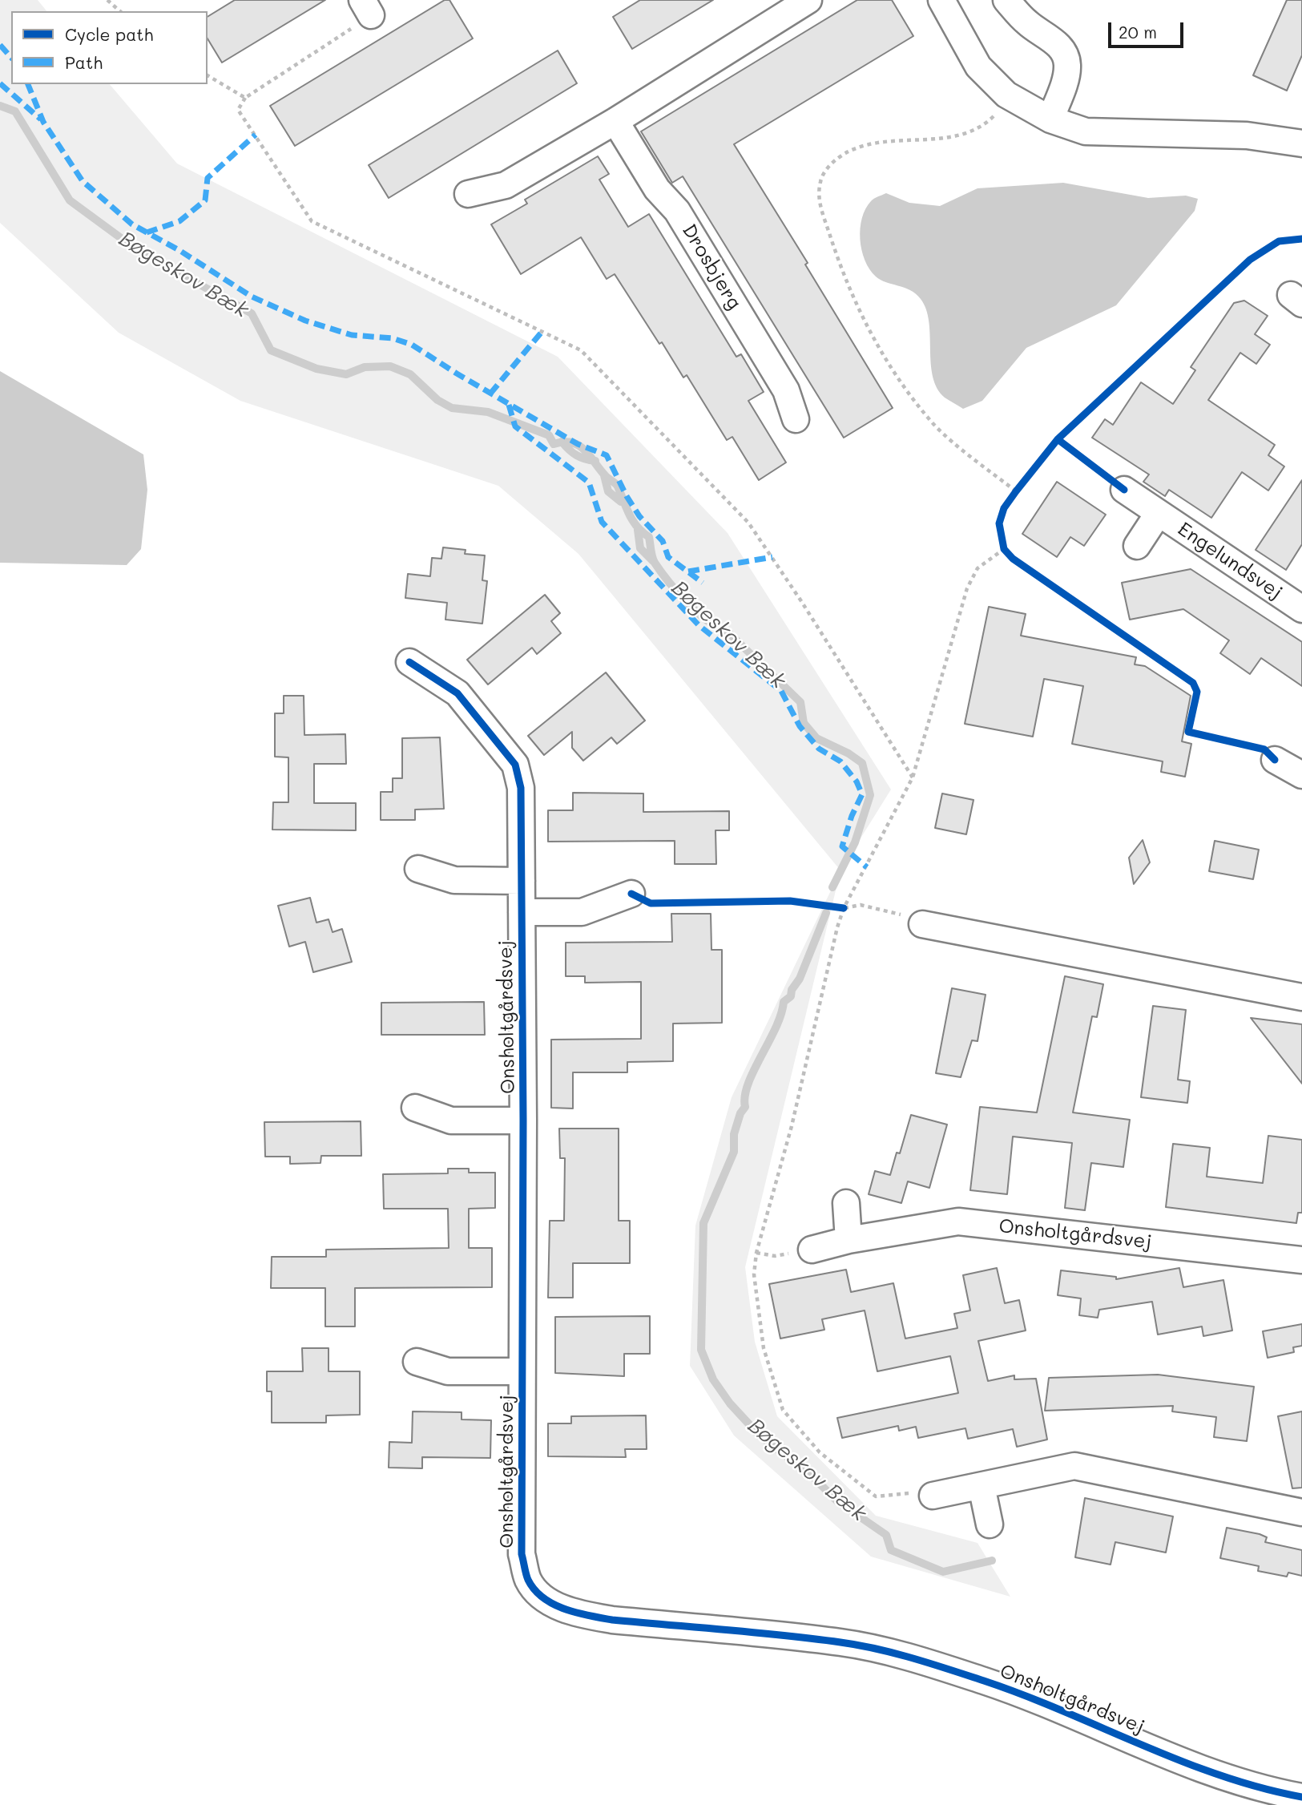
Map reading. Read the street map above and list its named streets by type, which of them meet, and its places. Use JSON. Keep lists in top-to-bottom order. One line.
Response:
{"streets":{"street":["Drosbjerg","Engelundsvej","Onsholtgårdsvej"]},"water":["Bøgeskov Bæk"],"legend":["Cycle path","Path"],"scale_bar":"20 m"}
